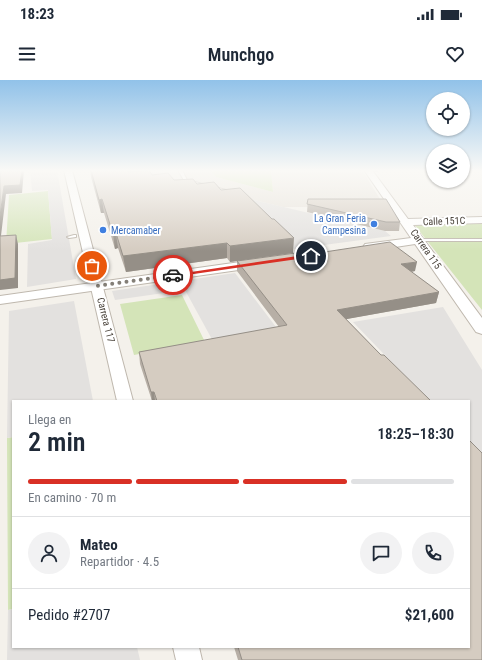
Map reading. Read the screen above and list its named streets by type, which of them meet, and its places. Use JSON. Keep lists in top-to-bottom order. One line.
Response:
{"streets":{"street":["Calle 151C","Carrera 115","Carrera 117"]},"crossings":[["Calle 151C","Carrera 115"]],"places":["La Gran Feria Campesina","Mercamaber"],"page":{"status":"18:23","header":"Munchgo","heading":["2 min","Llega en","18:25–18:30"],"panel":["Mateo","Repartidor · 4.5","Pedido #2707","$21,600"],"bar":"En camino · 70 m"}}
